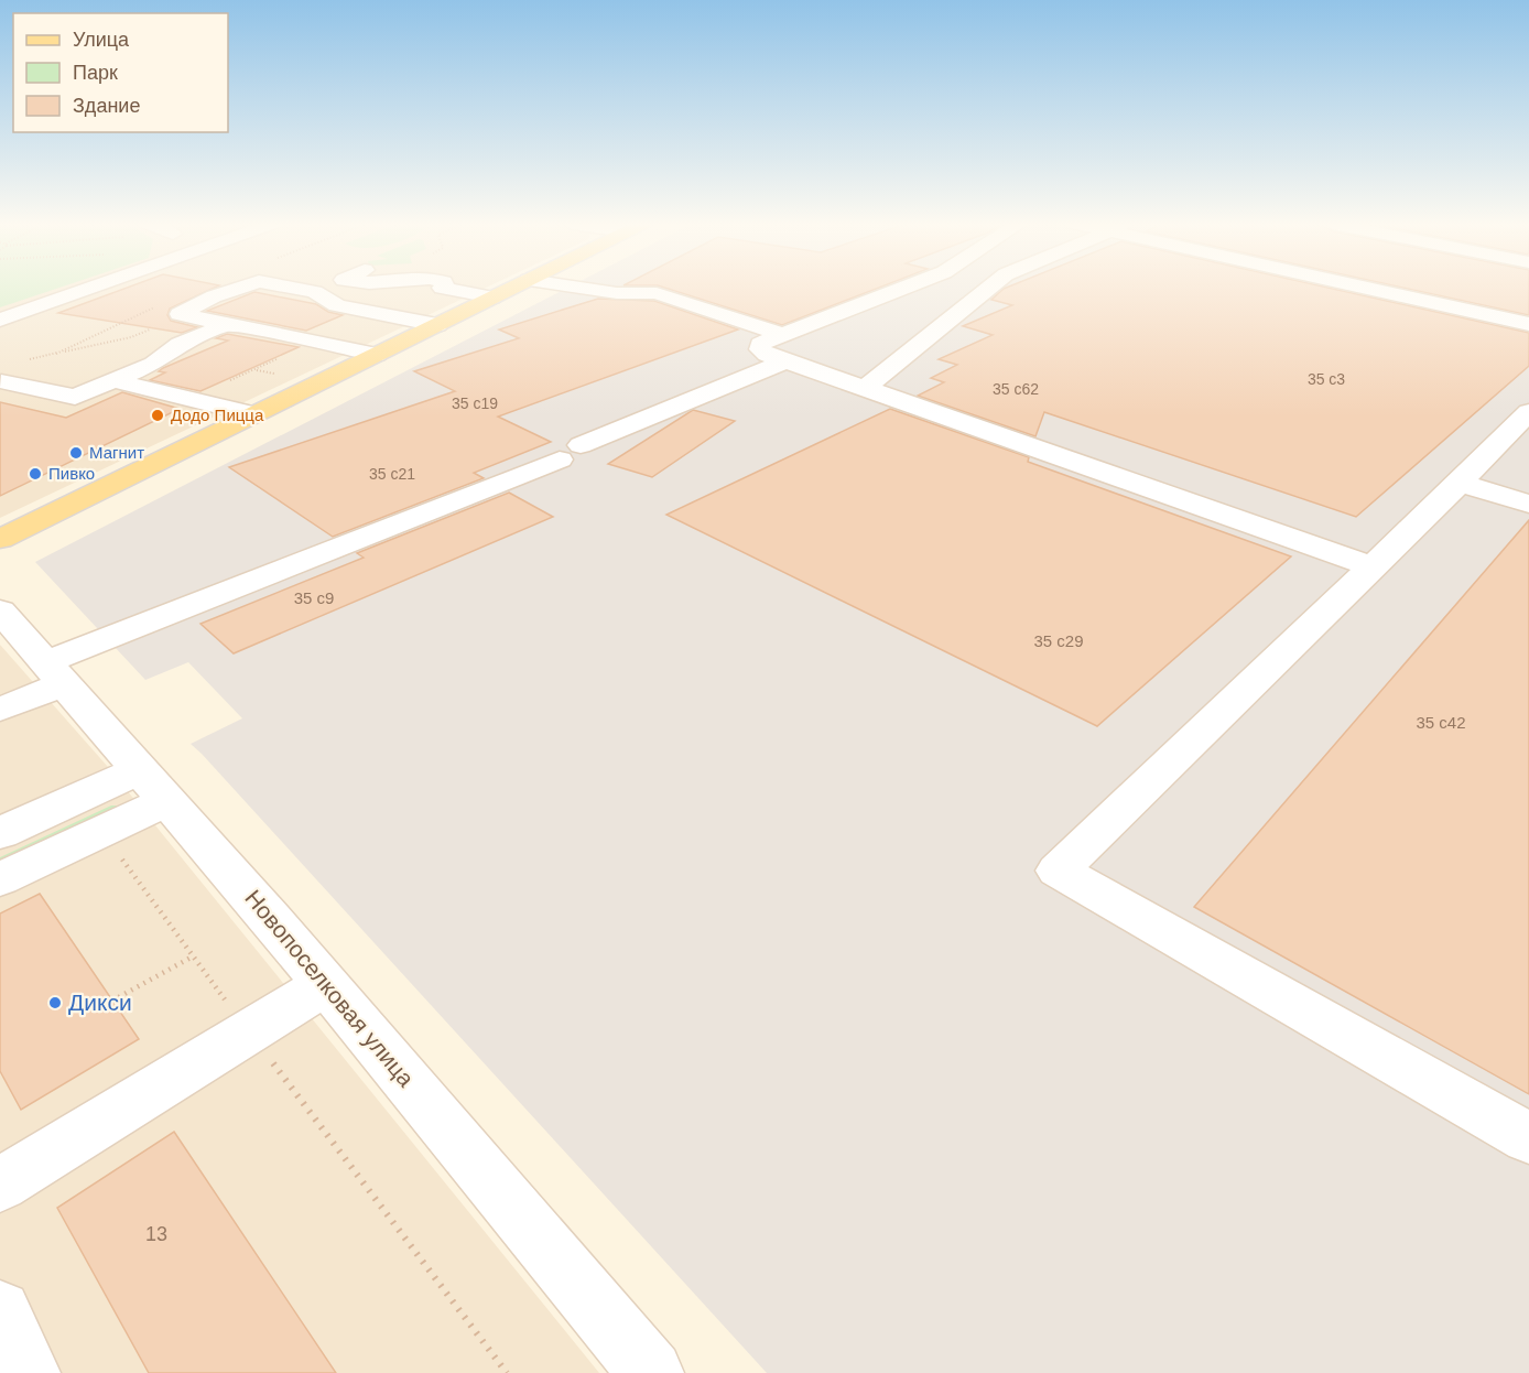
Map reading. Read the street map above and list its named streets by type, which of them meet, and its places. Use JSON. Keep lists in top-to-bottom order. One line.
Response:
{"streets":{"street":["Новопоселковая улица"]},"places":["Додо Пицца","Магнит","Пивко","Дикси"],"house_numbers":["35 c3","35 с62","35 с19","35 с21","35 с9","35 с29","35 с42","13"],"legend":["Улица","Парк","Здание"]}
